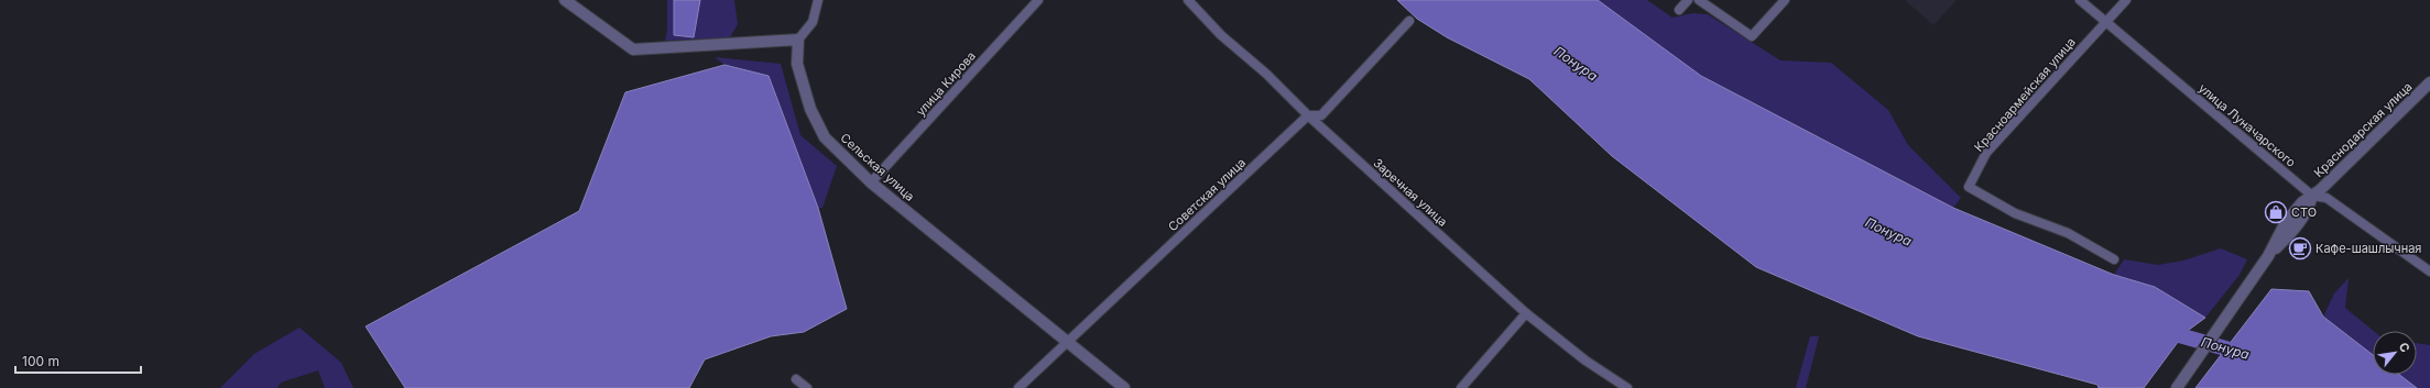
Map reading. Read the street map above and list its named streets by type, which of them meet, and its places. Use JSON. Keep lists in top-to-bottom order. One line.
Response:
{"streets":{"street":["улица Кирова","Красноармейская улица","улица Луначарского","Краснодарская улица","Сельская улица","Заречная улица","Советская улица"]},"crossings":[["улица Кирова","Сельская улица"],["Красноармейская улица","улица Луначарского"],["улица Луначарского","Краснодарская улица"],["Сельская улица","Советская улица"],["Заречная улица","Советская улица"]],"water":["Понура"],"places":{"shop":["СТО"],"cafe":["Кафе-шашлычная"]},"scale_bar":"100 m","north":"top right"}
